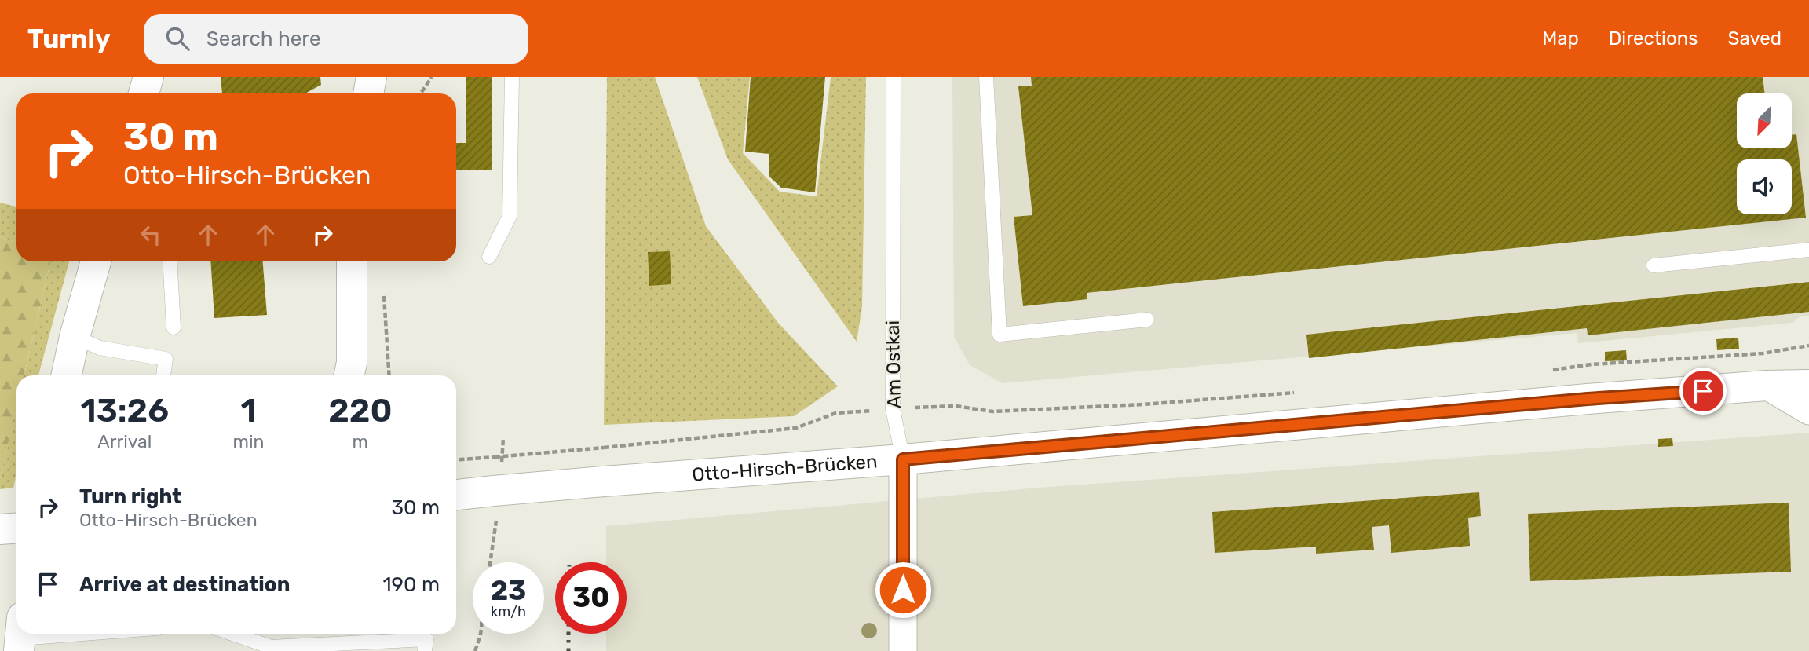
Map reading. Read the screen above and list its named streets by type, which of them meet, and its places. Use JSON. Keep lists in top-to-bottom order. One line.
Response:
{"streets":{"main road":["Otto-Hirsch-Brücken"],"street":["Am Ostkai"]},"crossings":[["Am Ostkai","Otto-Hirsch-Brücken"]],"north":"bottom left","page":{"header":"Turnly","search":"Search here","nav":["Map","Directions","Saved"],"turn":["30 m","Otto-Hirsch-Brücken"],"eta":["13:26","Arrival","1","min","220","m"],"list":[{"name":"Turn right","note":"Otto-Hirsch-Brücken","value":"30 m"},{"name":"Arrive at destination","value":"190 m"}],"speed":"23 km/h","limit":"30"}}
